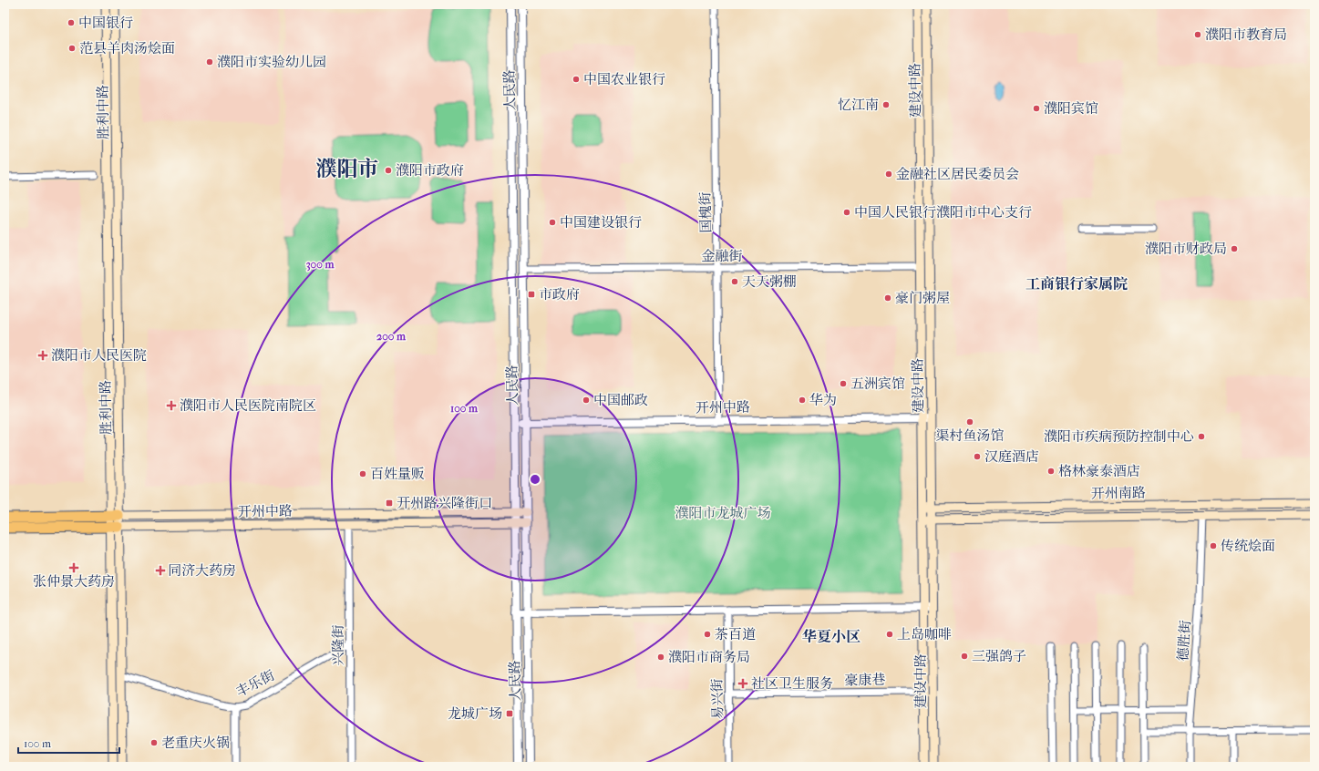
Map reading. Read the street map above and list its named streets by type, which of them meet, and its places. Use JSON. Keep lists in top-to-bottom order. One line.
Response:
{"streets":{"main road":["建设中路","胜利中路","开州中路","开州南路"],"street":["人民路","国槐街","金融街","德胜街","兴隆街","豪康巷","丰乐街","易兴街"]},"crossings":[["人民路","金融街"],["人民路","开州中路"],["建设中路","金融街"],["建设中路","开州中路"],["建设中路","开州南路"],["胜利中路","开州中路"],["胜利中路","丰乐街"],["国槐街","金融街"],["国槐街","开州中路"],["开州中路","兴隆街"],["开州南路","德胜街"],["兴隆街","丰乐街"],["豪康巷","易兴街"]],"districts":["濮阳市","工商银行家属院","华夏小区"],"parks":["濮阳市龙城广场"],"places":{"other":["中国银行","濮阳市教育局","范县羊肉汤烩面","濮阳市实验幼儿园","中国农业银行","忆江南","濮阳宾馆","濮阳市政府","金融社区居民委员会","中国人民银行濮阳市中心支行","中国建设银行","濮阳市财政局","天天粥棚","豪门粥屋","五洲宾馆","中国邮政","华为","渠村鱼汤馆","濮阳市疾病预防控制中心","汉庭酒店","格林豪泰酒店","百姓量贩","传统烩面","茶百道","上岛咖啡","三强鸽子","濮阳市商务局","老重庆火锅"],"transit":["市政府","开州路兴隆街口","龙城广场"],"health":["濮阳市人民医院","濮阳市人民医院南院区","张仲景大药房","同济大药房","社区卫生服务"]},"scale_bar":"100 m","rings":["300 m","200 m","100 m"]}
